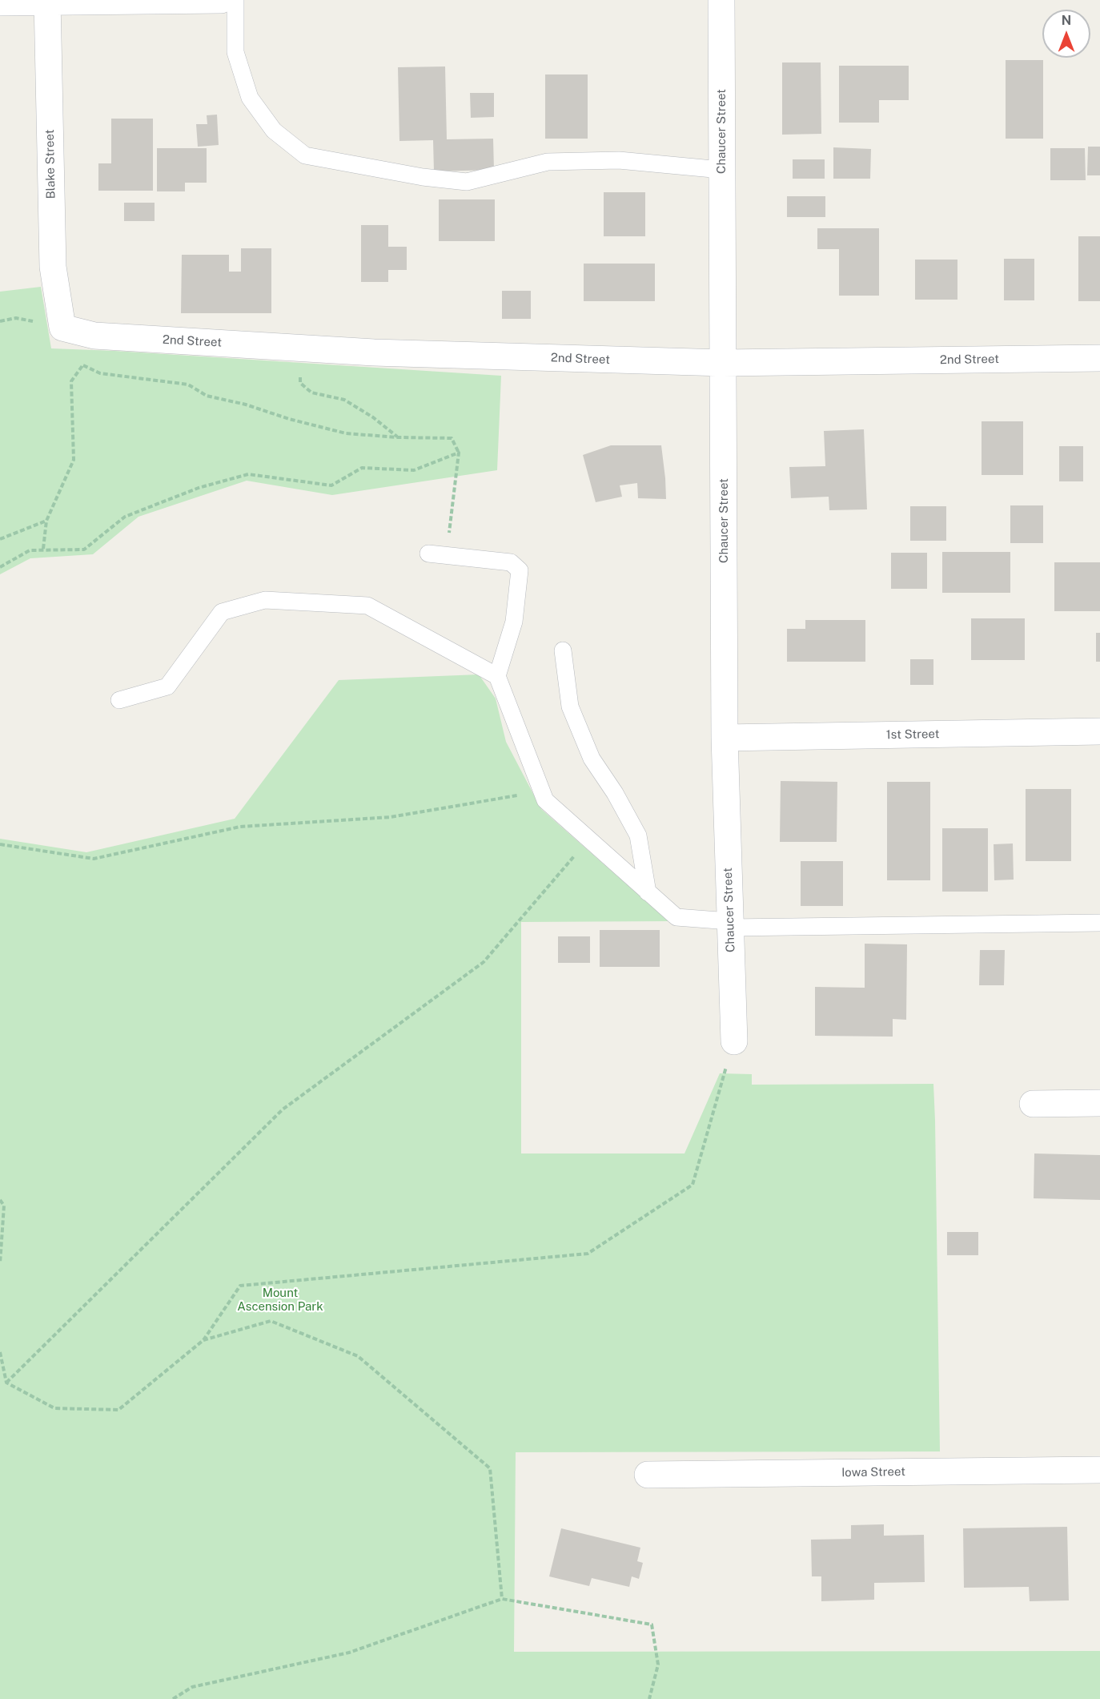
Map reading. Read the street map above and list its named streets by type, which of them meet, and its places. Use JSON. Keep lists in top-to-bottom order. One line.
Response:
{"streets":{"street":["Chaucer Street","Blake Street","2nd Street","1st Street","Iowa Street"]},"crossings":[["Chaucer Street","2nd Street"],["Chaucer Street","1st Street"],["Blake Street","2nd Street"]],"parks":["Mount Ascension Park"],"north":"top"}
